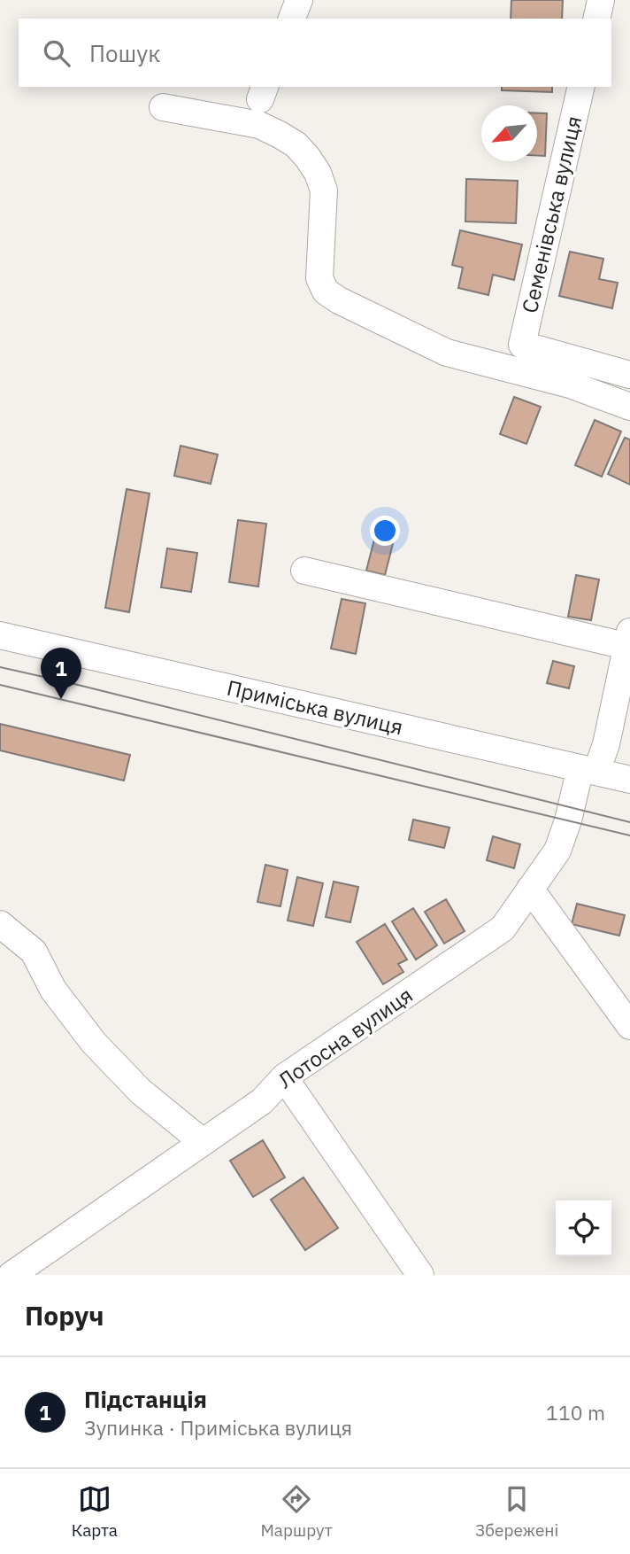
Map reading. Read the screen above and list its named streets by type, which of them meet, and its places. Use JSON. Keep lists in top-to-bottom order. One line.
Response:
{"streets":{"street":["Семенівська вулиця","Приміська вулиця","Лотосна вулиця"]},"crossings":[["Приміська вулиця","Лотосна вулиця"]],"north":"bottom left","page":{"search":"Пошук","pins":"1","heading":"Поруч","list":[{"mark":"1","name":"Підстанція","note":"Зупинка · Приміська вулиця","value":"110 m"}],"nav":["Карта","Маршрут","Збережені"]}}
